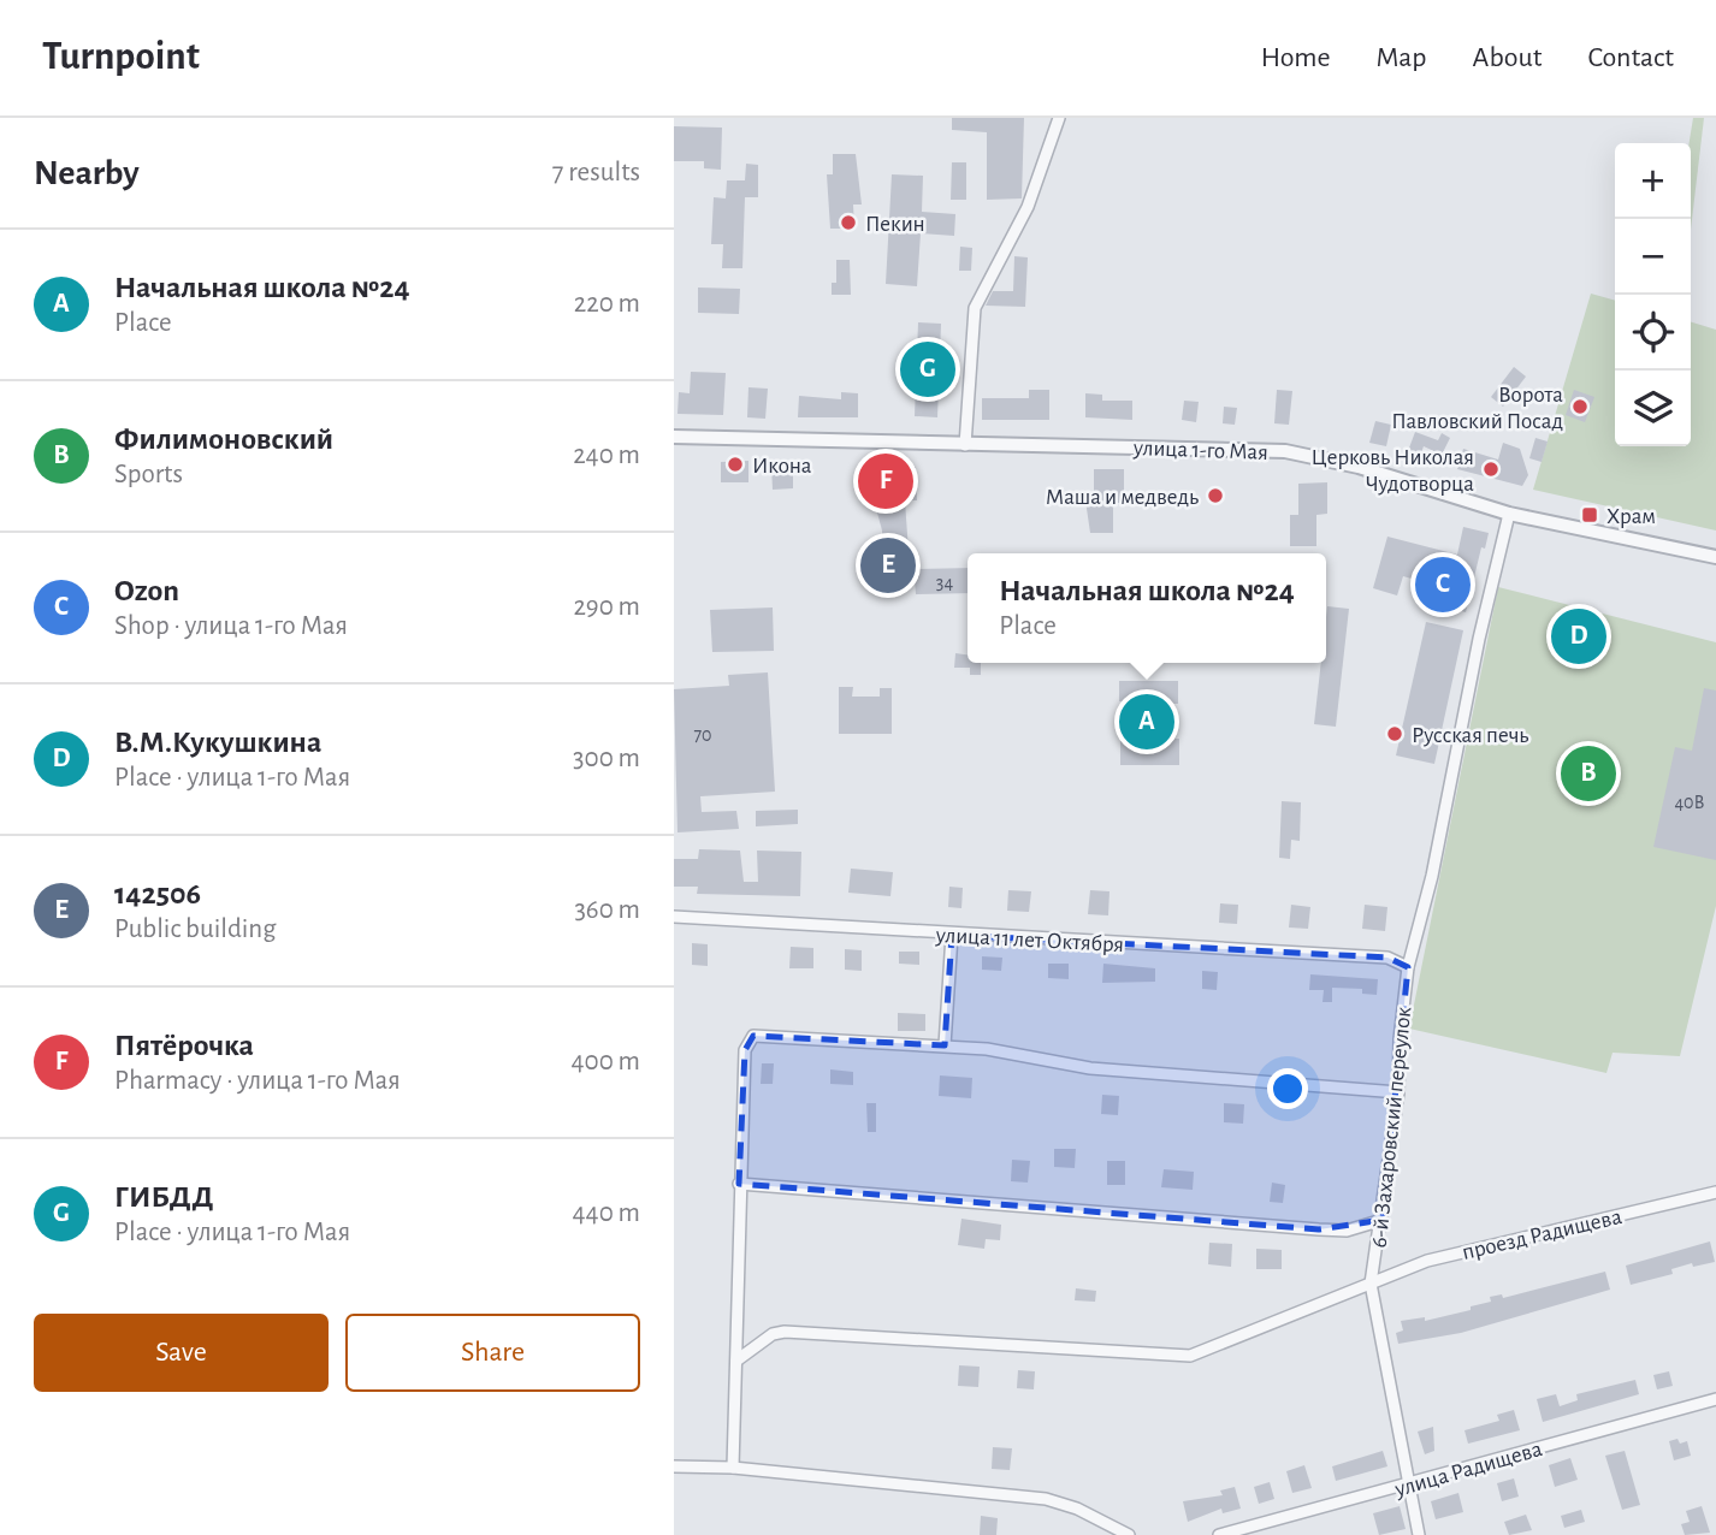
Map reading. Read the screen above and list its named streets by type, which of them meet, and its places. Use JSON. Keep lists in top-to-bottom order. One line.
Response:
{"streets":{"street":["улица 1-го Мая","улица 11 лет Октября","6-й Захаровский переулок","проезд Радищева","улица Радищева"]},"crossings":[["улица 1-го Мая","6-й Захаровский переулок"],["улица 11 лет Октября","6-й Захаровский переулок"],["6-й Захаровский переулок","проезд Радищева"],["6-й Захаровский переулок","улица Радищева"]],"places":{"other":["Пекин","Ворота Павловский Посад","Икона","Церковь Николая Чудотворца","Маша и медведь","Русская печь"],"transit":["Храм"]},"house_numbers":["34","70","40В"],"page":{"header":"Turnpoint","nav":["Home","Map","About","Contact"],"heading":["Nearby","7 results"],"map_buttons":["+","−"],"list":[{"mark":"A","name":"Начальная школа №24","note":"Place","value":"220 m"},{"mark":"B","name":"Филимоновский","note":"Sports","value":"240 m"},{"mark":"C","name":"Ozon","note":"Shop · улица 1-го Мая","value":"290 m"},{"mark":"D","name":"В.М.Кукушкина","note":"Place · улица 1-го Мая","value":"300 m"},{"mark":"E","name":"142506","note":"Public building","value":"360 m"},{"mark":"F","name":"Пятёрочка","note":"Pharmacy · улица 1-го Мая","value":"400 m"},{"mark":"G","name":"ГИБДД","note":"Place · улица 1-го Мая","value":"440 m"}],"pins":["G","F","E","C","D","A","B"],"popup":["Начальная школа №24","Place"],"buttons":["Save","Share"]}}
